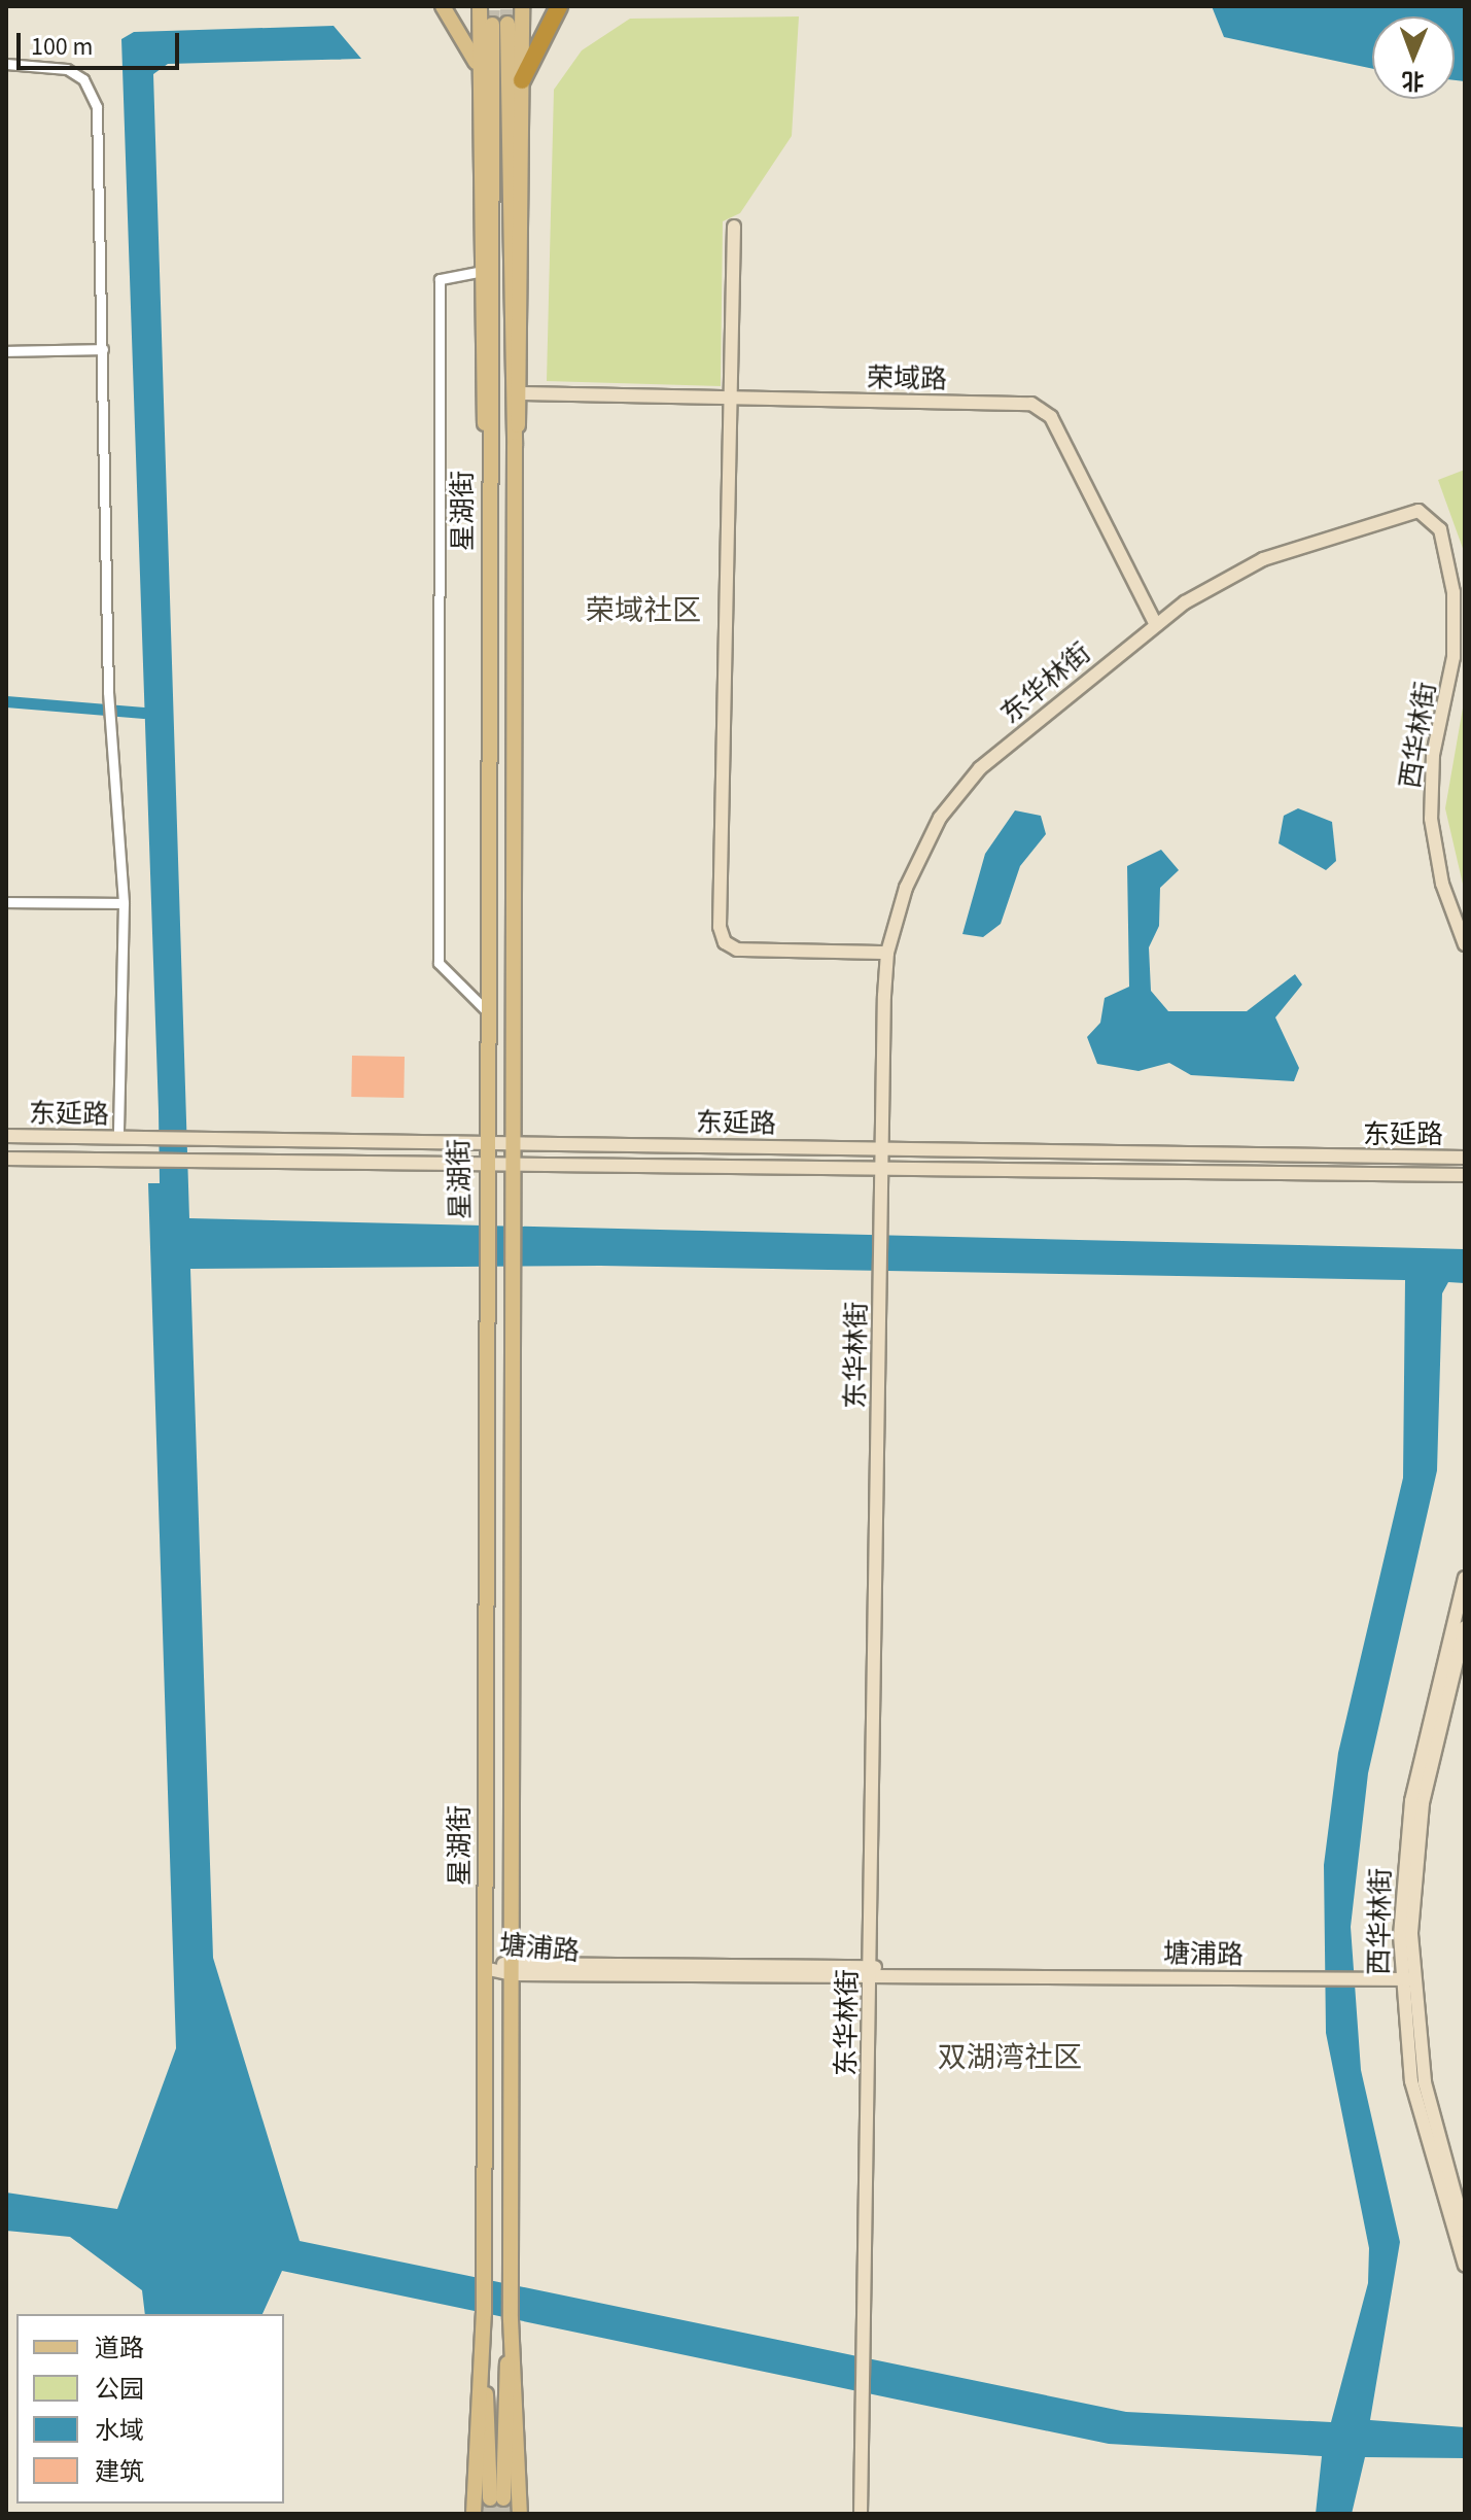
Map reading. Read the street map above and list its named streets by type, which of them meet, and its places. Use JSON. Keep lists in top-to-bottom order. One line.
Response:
{"streets":{"main road":["星湖街"],"street":["荣域路","东华林街","西华林街","东延路","塘浦路"]},"crossings":[["荣域路","东华林街"],["星湖街","东延路"],["星湖街","塘浦路"],["东华林街","西华林街"],["东华林街","东延路"],["东华林街","塘浦路"],["西华林街","塘浦路"]],"districts":["荣域社区","双湖湾社区"],"legend":["道路","公园","水域","建筑"],"scale_bar":"100 m","north":"bottom"}
